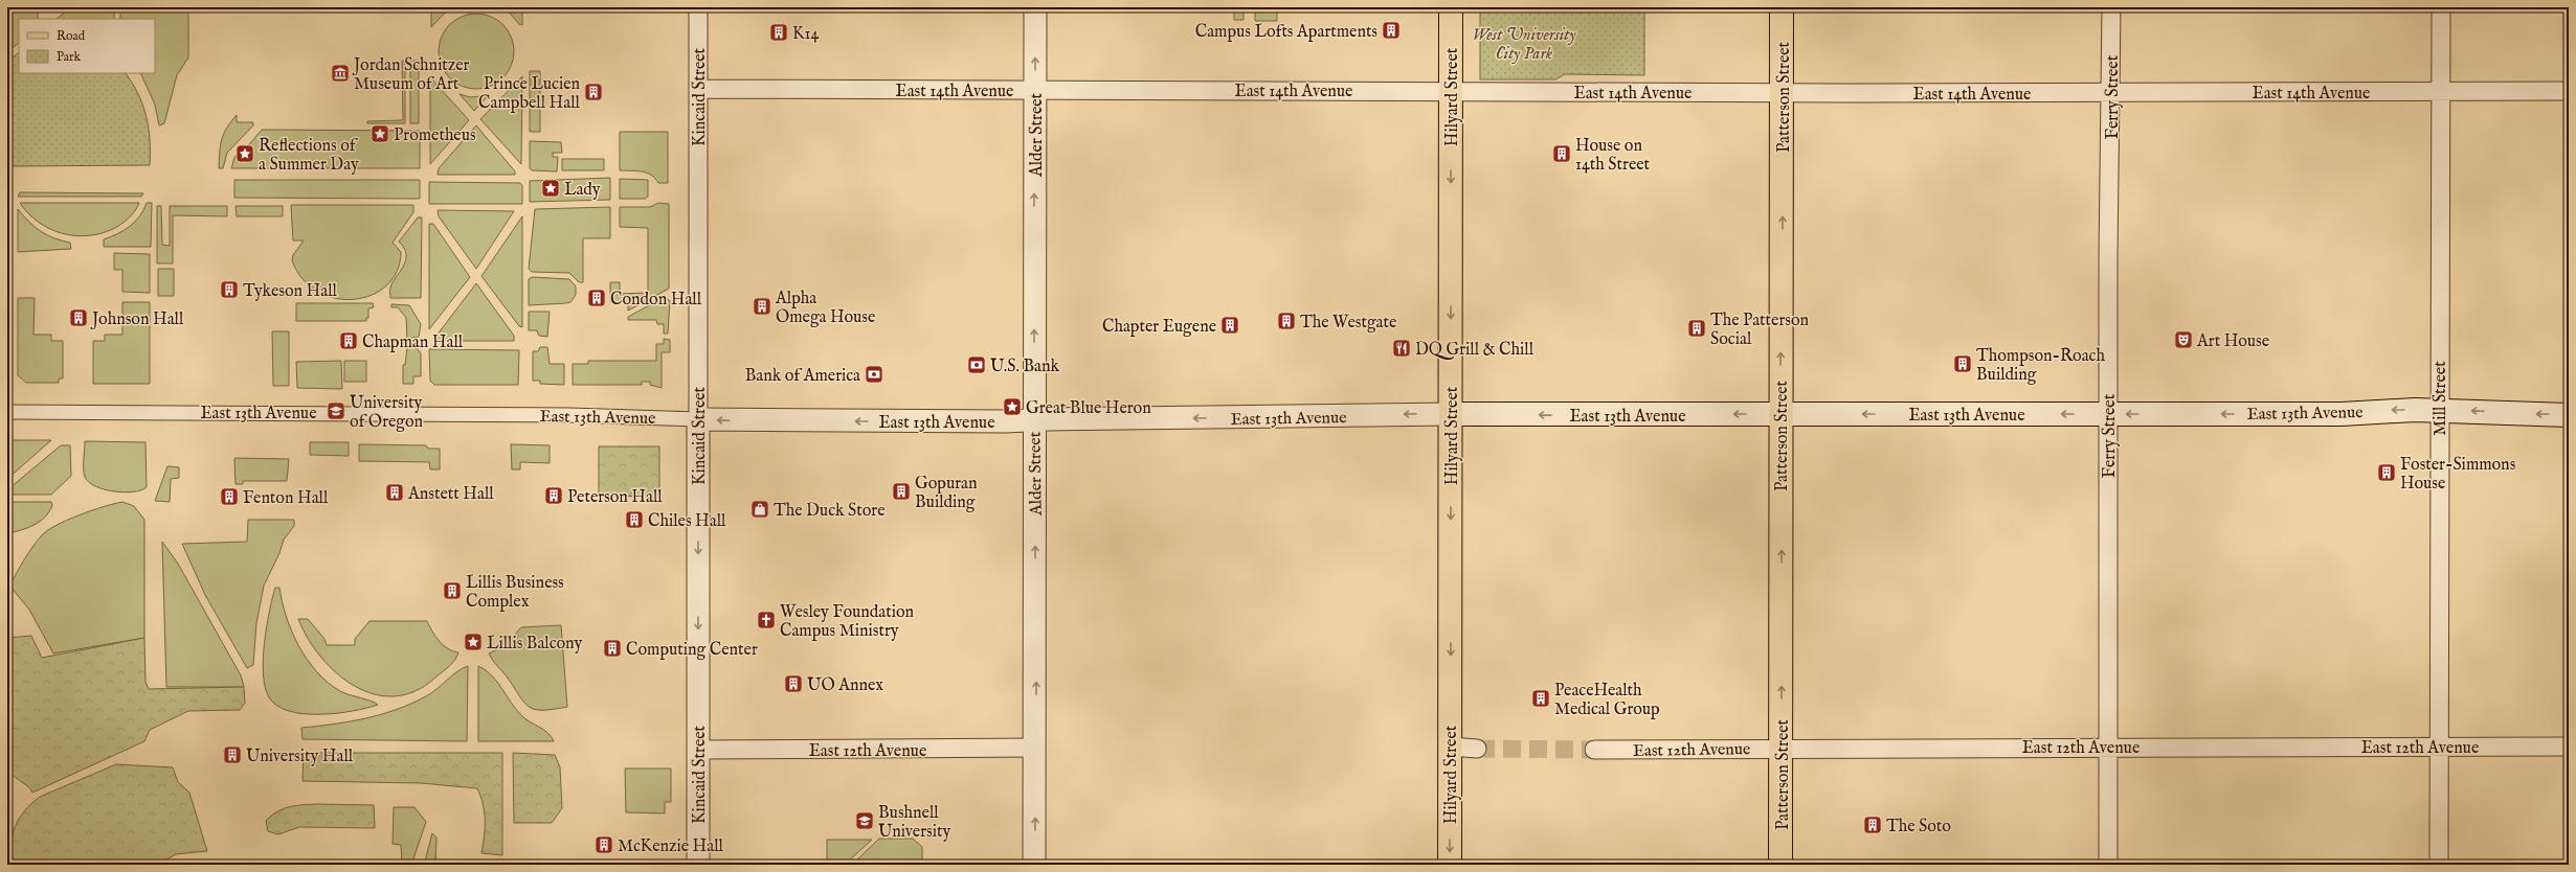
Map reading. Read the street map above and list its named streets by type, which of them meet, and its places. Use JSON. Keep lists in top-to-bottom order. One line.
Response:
{"streets":{"main road":["Hilyard Street","Patterson Street","East 13th Avenue"],"street":["East 14th Avenue","Kincaid Street","Ferry Street","Alder Street","Mill Street","East 12th Avenue"]},"crossings":[["East 14th Avenue","Kincaid Street"],["East 14th Avenue","Hilyard Street"],["East 14th Avenue","Patterson Street"],["East 14th Avenue","Ferry Street"],["East 14th Avenue","Alder Street"],["East 14th Avenue","Mill Street"],["Kincaid Street","East 13th Avenue"],["Kincaid Street","East 12th Avenue"],["Hilyard Street","East 13th Avenue"],["Patterson Street","East 13th Avenue"],["Patterson Street","East 12th Avenue"],["Ferry Street","East 13th Avenue"],["Ferry Street","East 12th Avenue"],["Alder Street","East 13th Avenue"],["Alder Street","East 12th Avenue"],["Mill Street","East 13th Avenue"],["Mill Street","East 12th Avenue"]],"one_way":["Kincaid Street","Hilyard Street","Patterson Street","Alder Street","East 13th Avenue"],"parks":["West University City Park"],"places":{"building":["Campus Lofts Apartments","K14","Prince Lucien Campbell Hall","House on 14th Street","Tykeson Hall","Condon Hall","Alpha Omega House","Johnson Hall","The Westgate","Chapter Eugene","The Patterson Social","Chapman Hall","Thompson-Roach Building","Foster-Simmons House","Gopuran Building","Anstett Hall","Peterson Hall","Fenton Hall","Chiles Hall","Lillis Business Complex","Computing Center","UO Annex","PeaceHealth Medical Group","University Hall","The Soto","McKenzie Hall"],"museum":["Jordan Schnitzer Museum of Art"],"place":["Prometheus","Reflections of a Summer Day","Lady","Great Blue Heron","Lillis Balcony"],"theatre":["Art House"],"restaurant":["DQ Grill & Chill"],"bank":["U.S. Bank","Bank of America"],"school or university":["University of Oregon","Bushnell University"],"shop":["The Duck Store"],"church":["Wesley Foundation Campus Ministry"]},"legend":["Road","Park"]}
